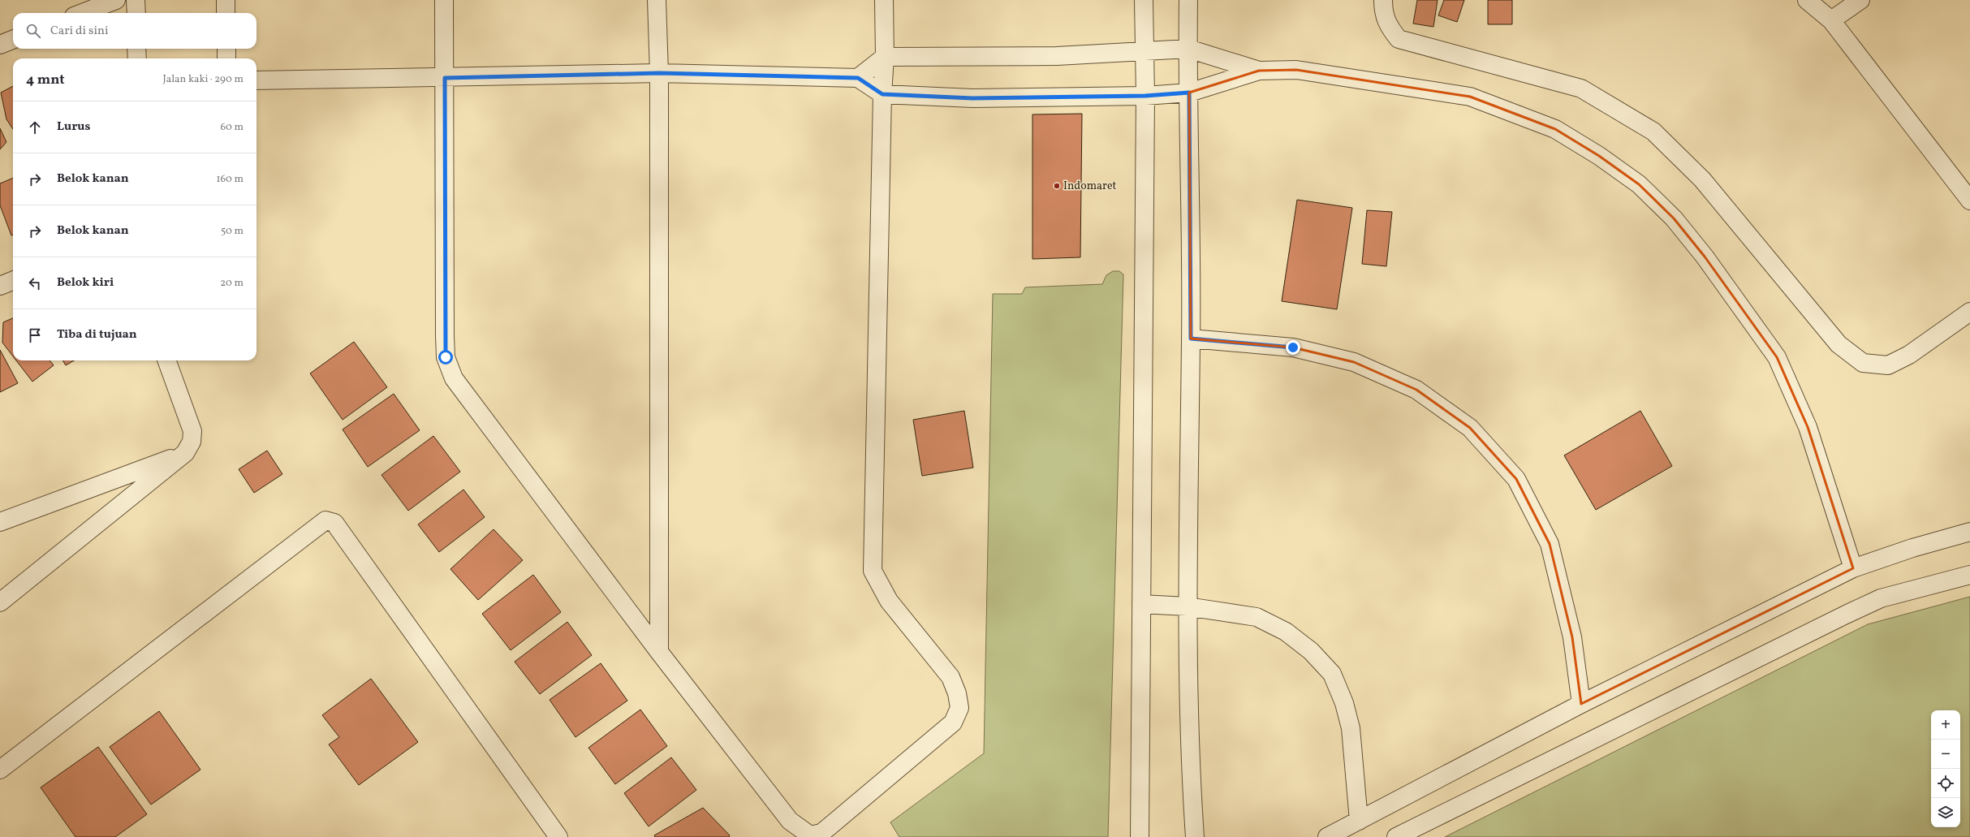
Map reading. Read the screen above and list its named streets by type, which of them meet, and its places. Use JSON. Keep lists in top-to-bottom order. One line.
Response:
{"places":["Indomaret"],"page":{"search":"Cari di sini","heading":["4 mnt","Jalan kaki · 290 m"],"list":[["Lurus","60 m"],["Belok kanan","160 m"],["Belok kanan","50 m"],["Belok kiri","20 m"],"Tiba di tujuan"],"map_buttons":["+","−"]}}
